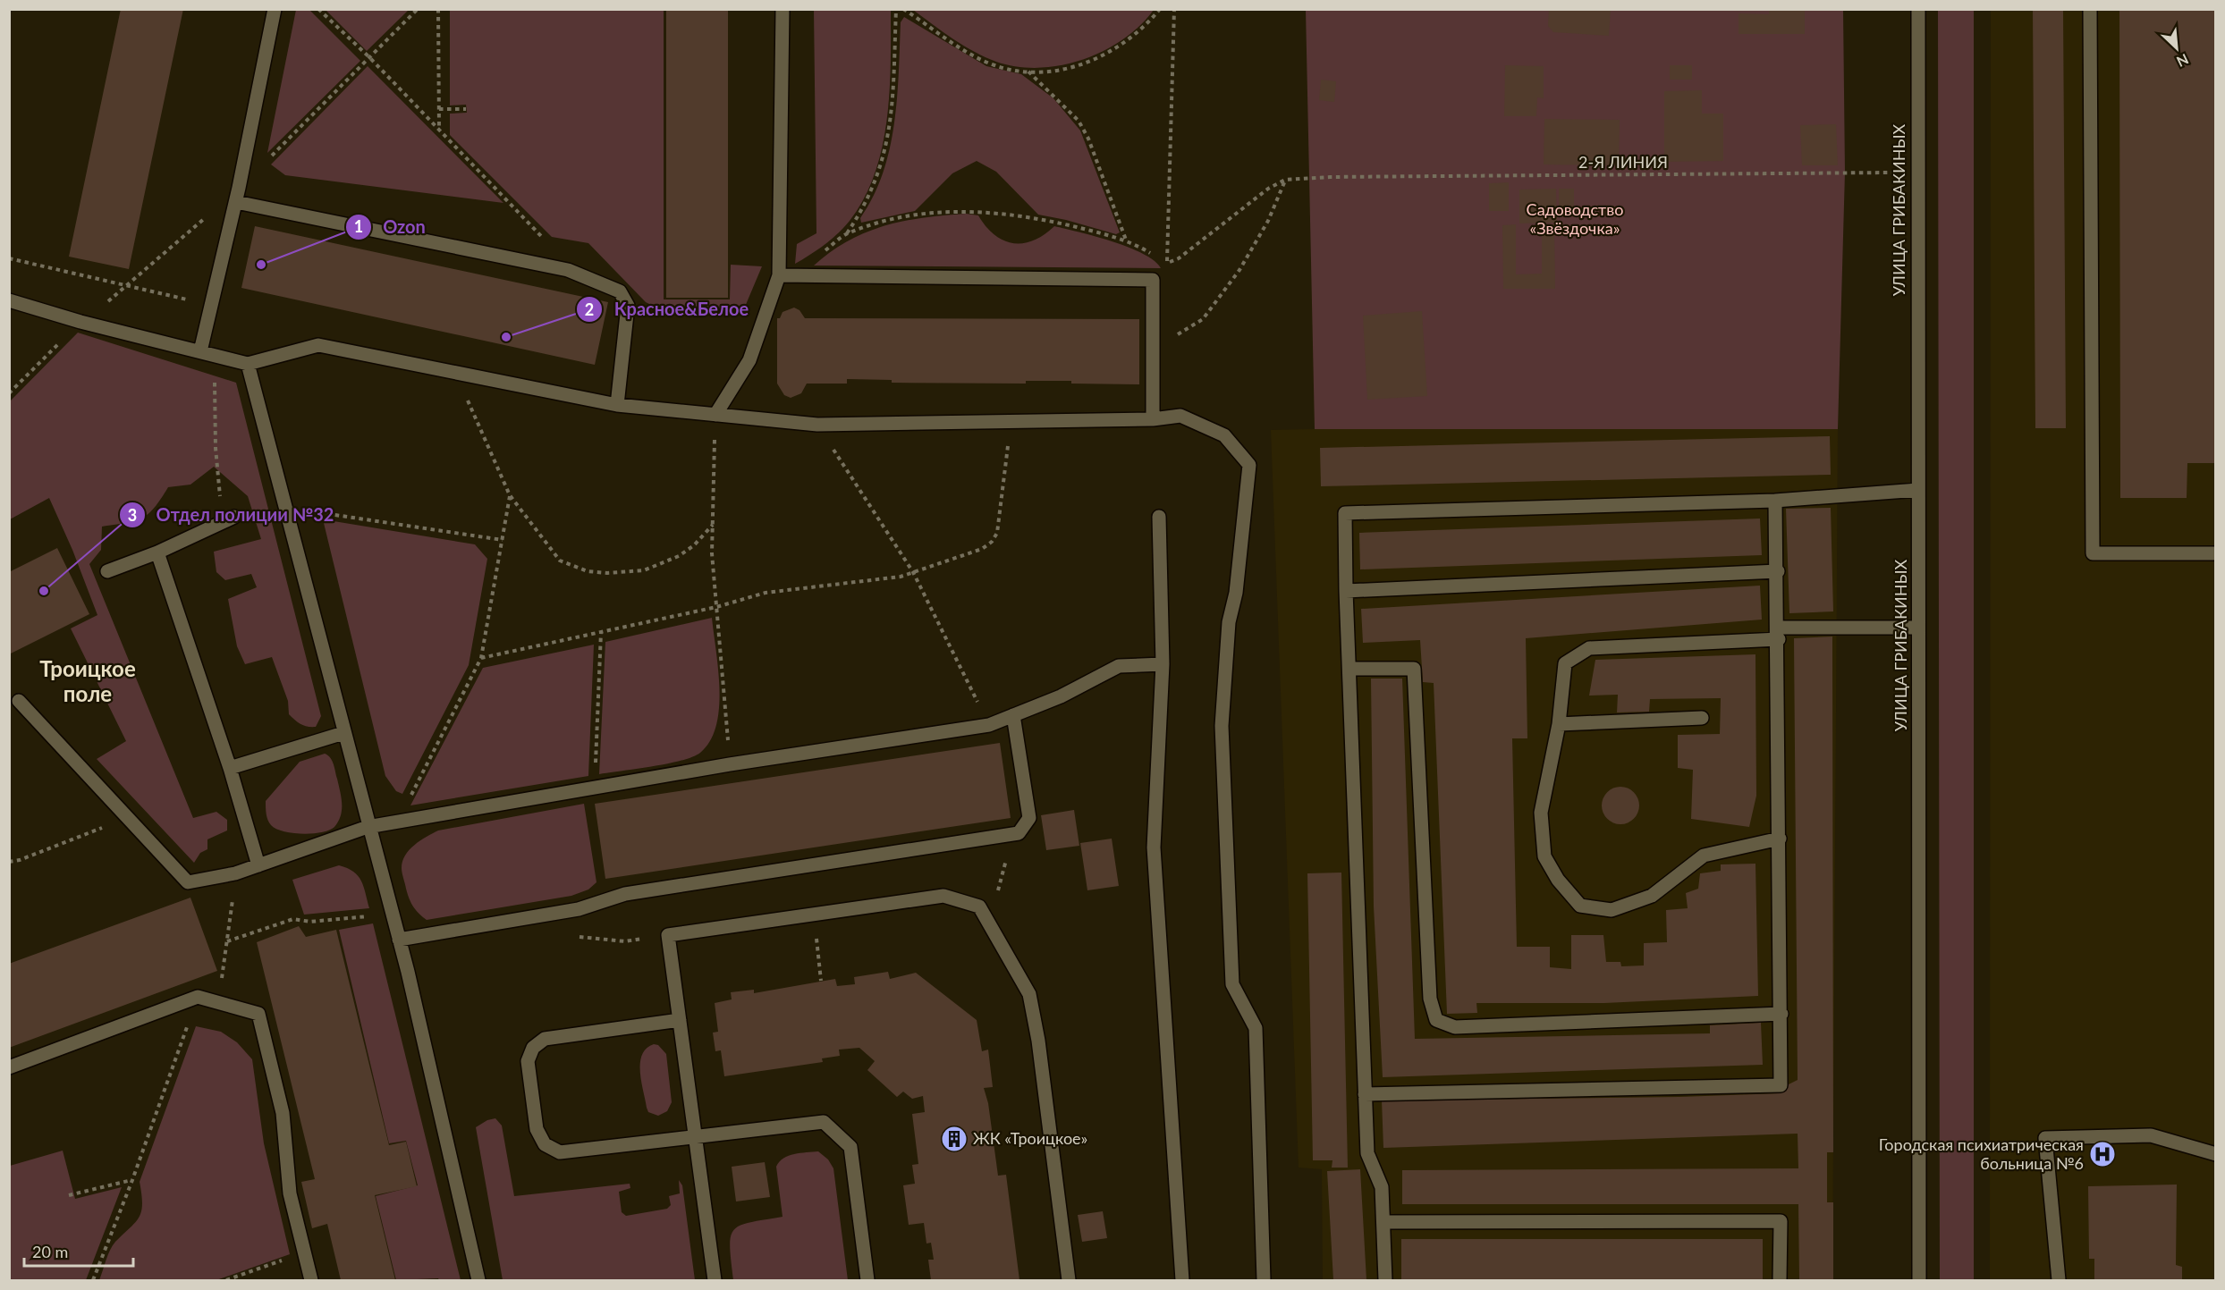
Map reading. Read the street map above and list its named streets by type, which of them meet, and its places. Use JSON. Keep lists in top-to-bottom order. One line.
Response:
{"streets":{"street":["УЛИЦА ГРИБАКИНЫХ"],"path":["2-Я ЛИНИЯ"]},"crossings":[["2-Я ЛИНИЯ","УЛИЦА ГРИБАКИНЫХ"]],"districts":["Троицкое поле"],"parks":["Садоводство «Звёздочка»"],"places":{"other":["Ozon","Красное&Белое","Отдел полиции №32"],"building":["ЖК «Троицкое»"],"hospital":["Городская психиатрическая больница №6"]},"scale_bar":"20 m","north":"bottom right"}
